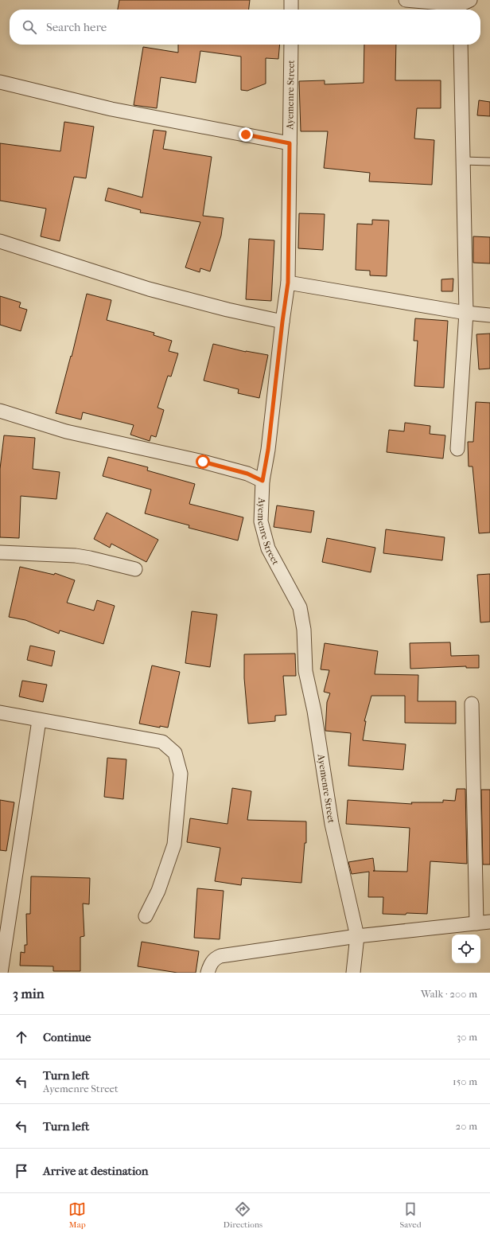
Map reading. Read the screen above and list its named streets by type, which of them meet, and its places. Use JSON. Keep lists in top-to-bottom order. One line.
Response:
{"streets":{"street":["Ayemenre Street"]},"page":{"search":"Search here","heading":["3 min","Walk · 200 m"],"list":[["Continue","30 m"],["Turn left","Ayemenre Street","150 m"],["Turn left","20 m"],"Arrive at destination"],"nav":["Map","Directions","Saved"]}}
